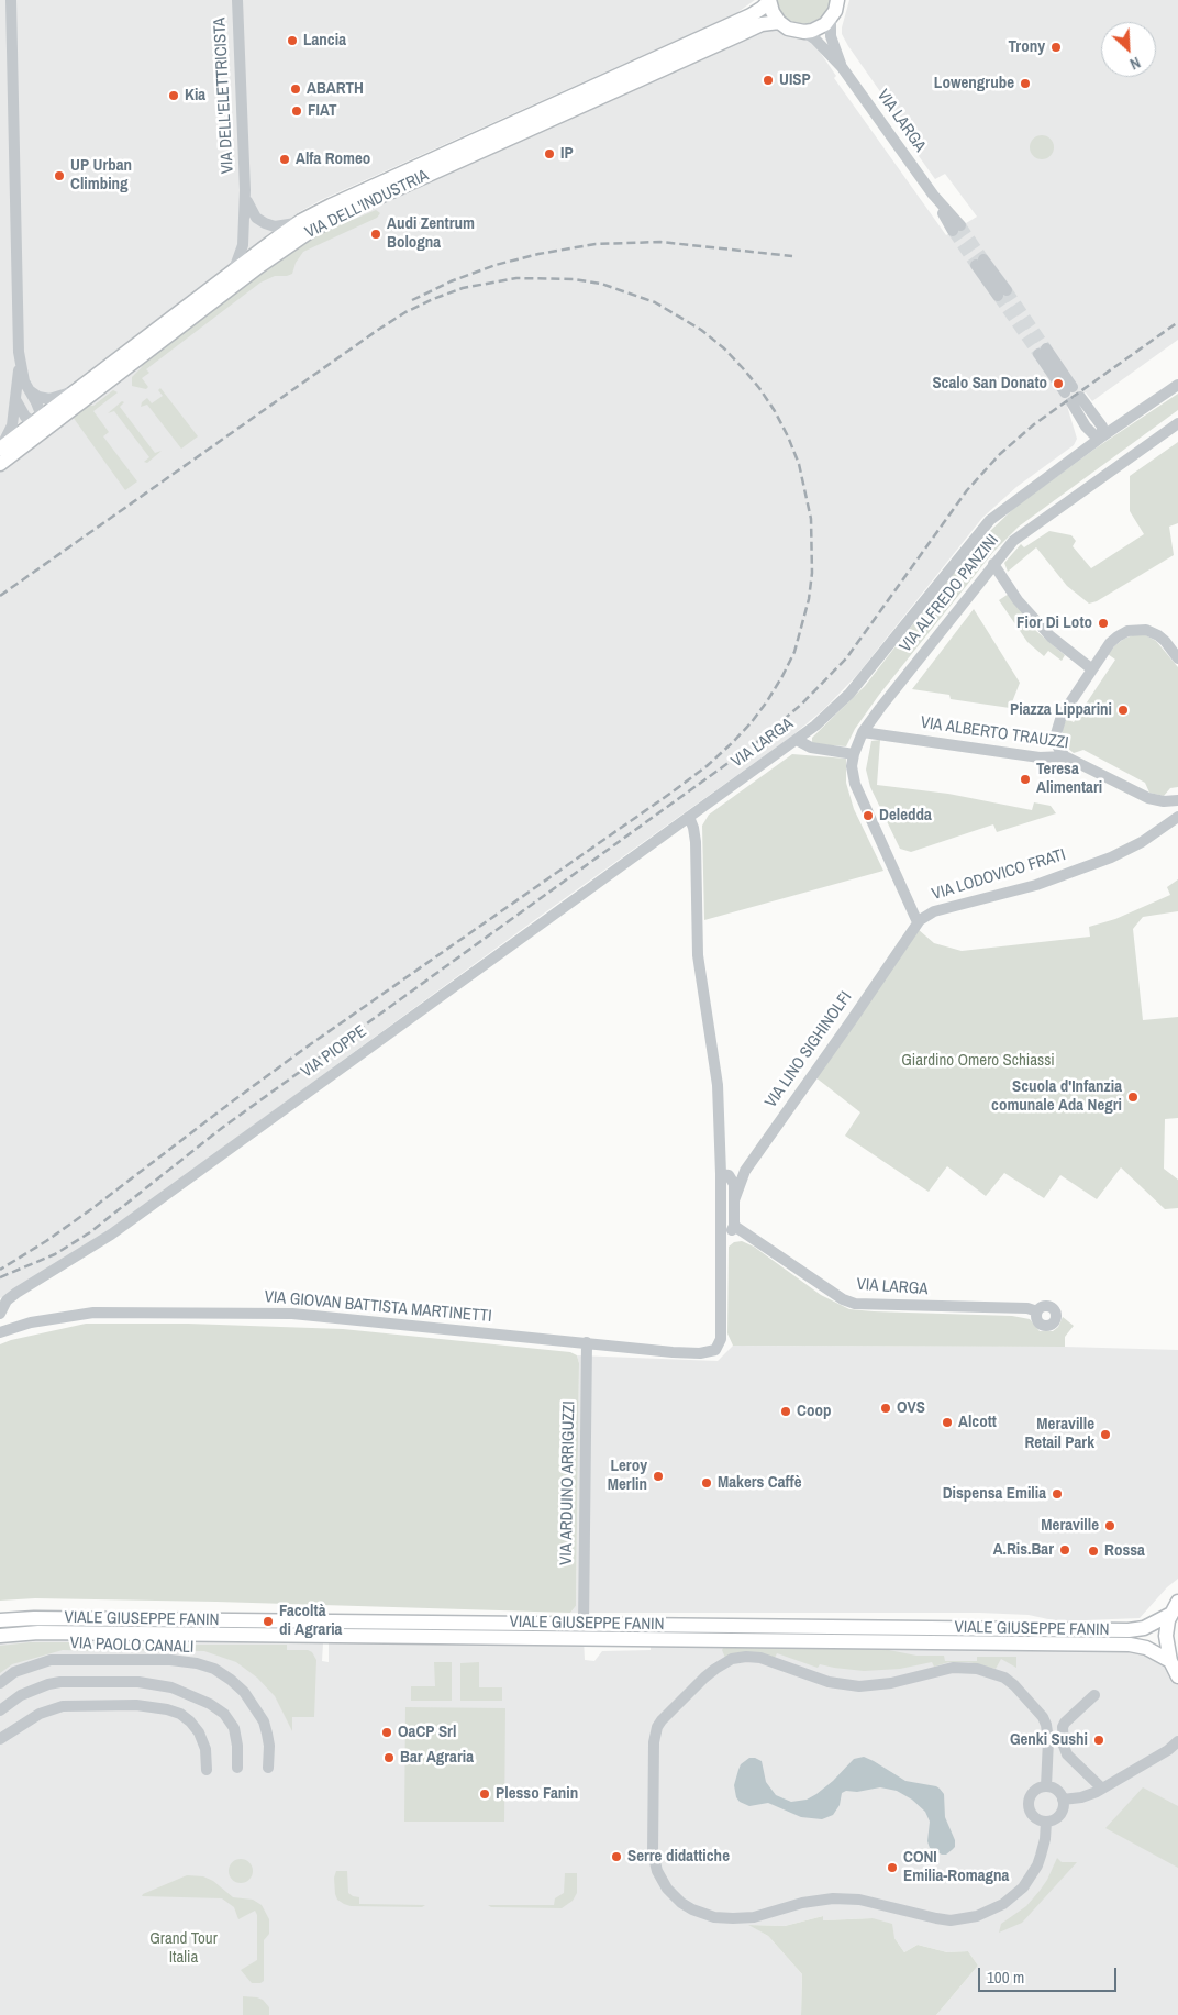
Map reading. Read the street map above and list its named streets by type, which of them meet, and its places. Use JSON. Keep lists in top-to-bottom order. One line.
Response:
{"streets":{"main road":["VIA DELL'INDUSTRIA","VIALE GIUSEPPE FANIN"],"street":["VIA DELL'ELETTRICISTA","VIA LARGA","VIA ALFREDO PANZINI","VIA ALBERTO TRAUZZI","VIA LODOVICO FRATI","VIA LINO SIGHINOLFI","VIA PIOPPE","VIA GIOVAN BATTISTA MARTINETTI","VIA ARDUINO ARRIGUZZI","VIA PAOLO CANALI"]},"crossings":[["VIA DELL'ELETTRICISTA","VIA DELL'INDUSTRIA"],["VIA LARGA","VIA PIOPPE"],["VIA ALFREDO PANZINI","VIA ALBERTO TRAUZZI"],["VIA ALFREDO PANZINI","VIA LODOVICO FRATI"],["VIA ALFREDO PANZINI","VIA LINO SIGHINOLFI"],["VIA LODOVICO FRATI","VIA LINO SIGHINOLFI"],["VIA GIOVAN BATTISTA MARTINETTI","VIA ARDUINO ARRIGUZZI"],["VIA ARDUINO ARRIGUZZI","VIALE GIUSEPPE FANIN"]],"parks":["Giardino Omero Schiassi","Grand Tour Italia"],"places":["Lancia","Trony","UISP","Lowengrube","ABARTH","Kia","FIAT","IP","Alfa Romeo","UP Urban Climbing","Audi Zentrum Bologna","Scalo San Donato","Fior Di Loto","Piazza Lipparini","Teresa Alimentari","Deledda","Scuola d'Infanzia comunale Ada Negri","OVS","Coop","Alcott","Meraville Retail Park","Leroy Merlin","Makers Caffè","Dispensa Emilia","Meraville","A.Ris.Bar","Rossa","Facoltà di Agraria","OaCP Srl","Genki Sushi","Bar Agraria","Plesso Fanin","Serre didattiche","CONI Emilia-Romagna"],"scale_bar":"100 m","north":"bottom right"}
